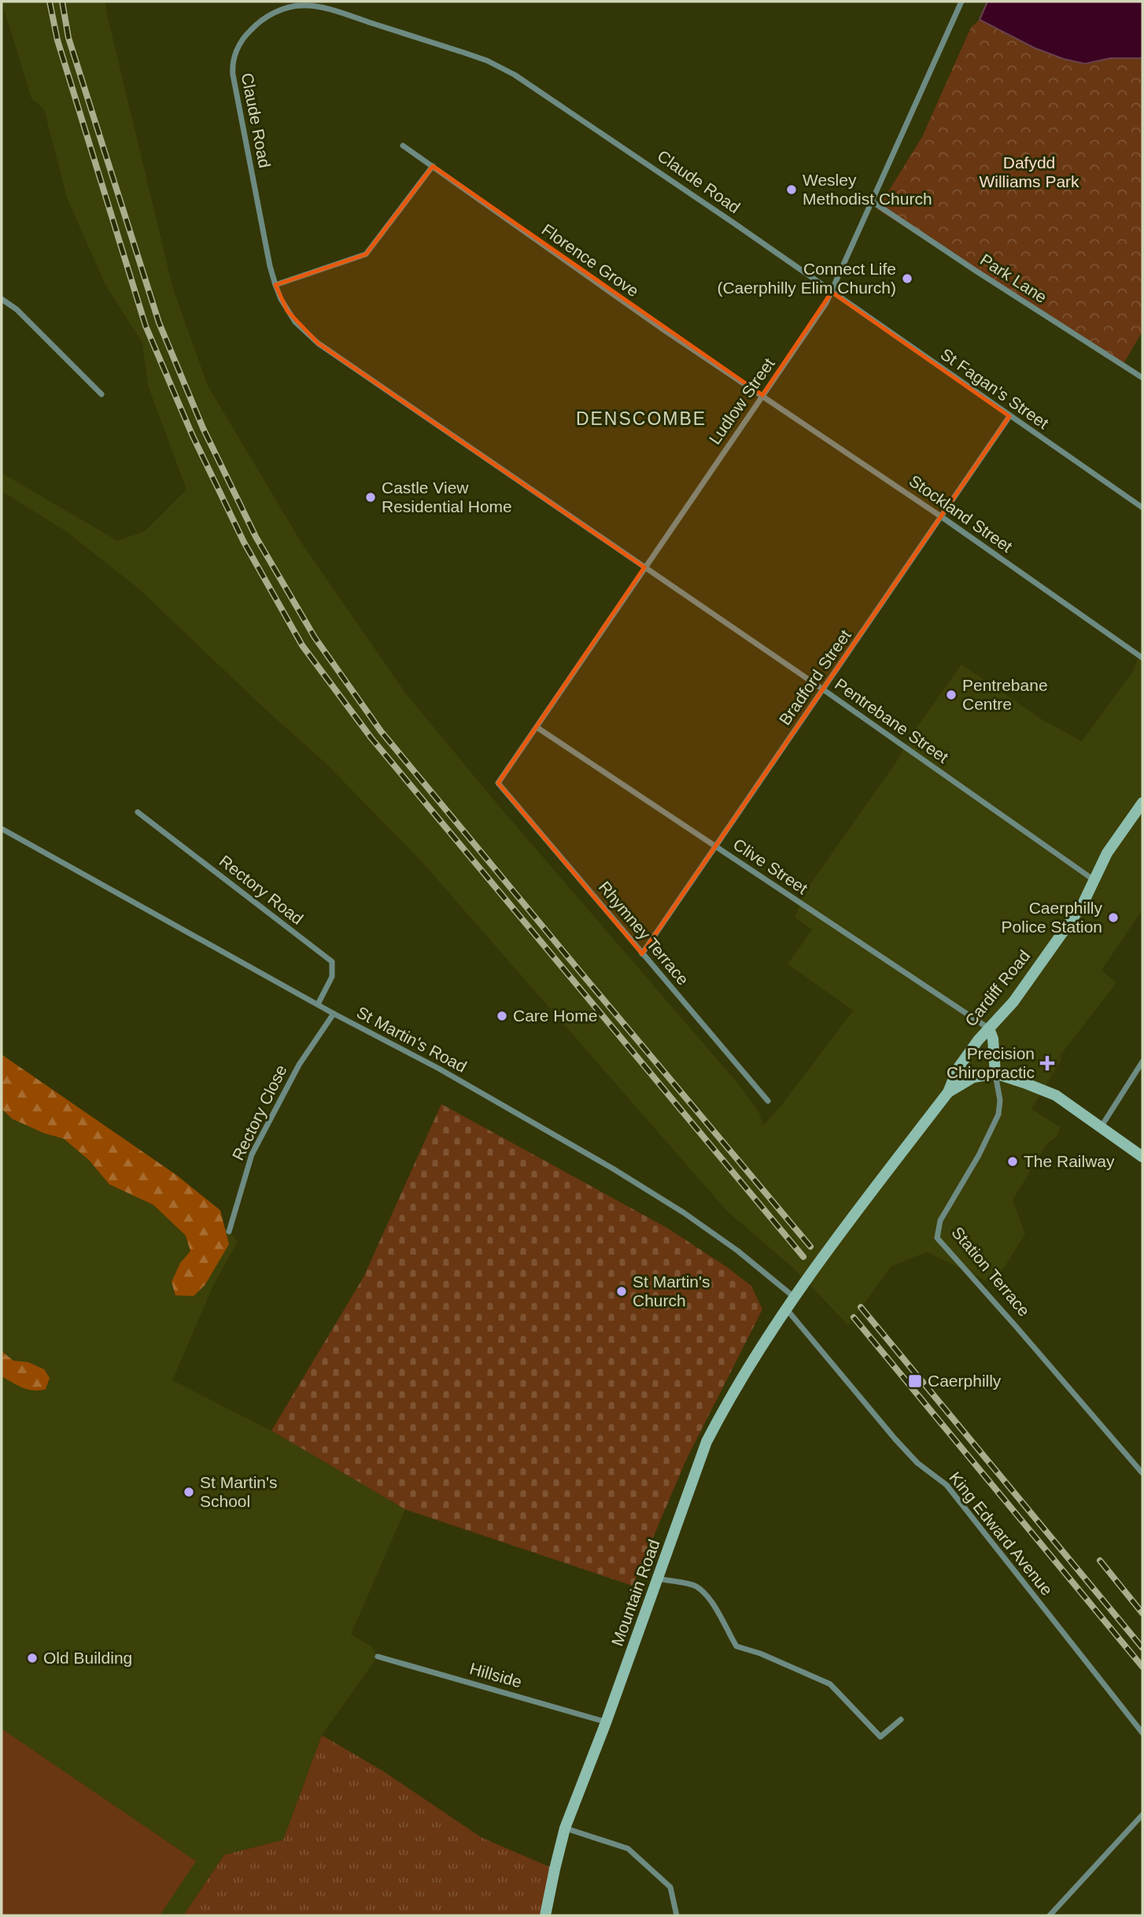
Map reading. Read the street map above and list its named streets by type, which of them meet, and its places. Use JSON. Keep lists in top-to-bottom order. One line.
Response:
{"streets":{"main road":["Cardiff Road","Station Terrace","Mountain Road"],"street":["Claude Road","Florence Grove","Park Lane","St Fagan's Street","Ludlow Street","Stockland Street","Bradford Street","Pentrebane Street","Clive Street","Rectory Road","Rhymney Terrace","St Martin's Road","Rectory Close","King Edward Avenue","Hillside"]},"crossings":[["Claude Road","St Fagan's Street"],["Claude Road","Ludlow Street"],["Claude Road","Pentrebane Street"],["Florence Grove","Ludlow Street"],["Florence Grove","Stockland Street"],["Park Lane","Ludlow Street"],["St Fagan's Street","Ludlow Street"],["St Fagan's Street","Bradford Street"],["Ludlow Street","Stockland Street"],["Ludlow Street","Pentrebane Street"],["Ludlow Street","Clive Street"],["Ludlow Street","Rhymney Terrace"],["Stockland Street","Bradford Street"],["Bradford Street","Pentrebane Street"],["Bradford Street","Clive Street"],["Bradford Street","Rhymney Terrace"],["Pentrebane Street","Cardiff Road"],["Clive Street","Cardiff Road"],["Clive Street","Station Terrace"],["Rectory Road","St Martin's Road"],["Cardiff Road","St Martin's Road"],["Cardiff Road","Station Terrace"],["Cardiff Road","Mountain Road"],["St Martin's Road","Rectory Close"],["St Martin's Road","Mountain Road"],["King Edward Avenue","Mountain Road"],["Mountain Road","Hillside"]],"districts":["DENSCOMBE"],"parks":["Dafydd Williams Park"],"places":{"other":["Wesley Methodist Church","Connect Life (Caerphilly Elim Church)","Castle View Residential Home","Pentrebane Centre","Caerphilly Police Station","Care Home","The Railway","St Martin's Church","St Martin's School","Old Building"],"health":["Precision Chiropractic"],"transit":["Caerphilly"]}}
